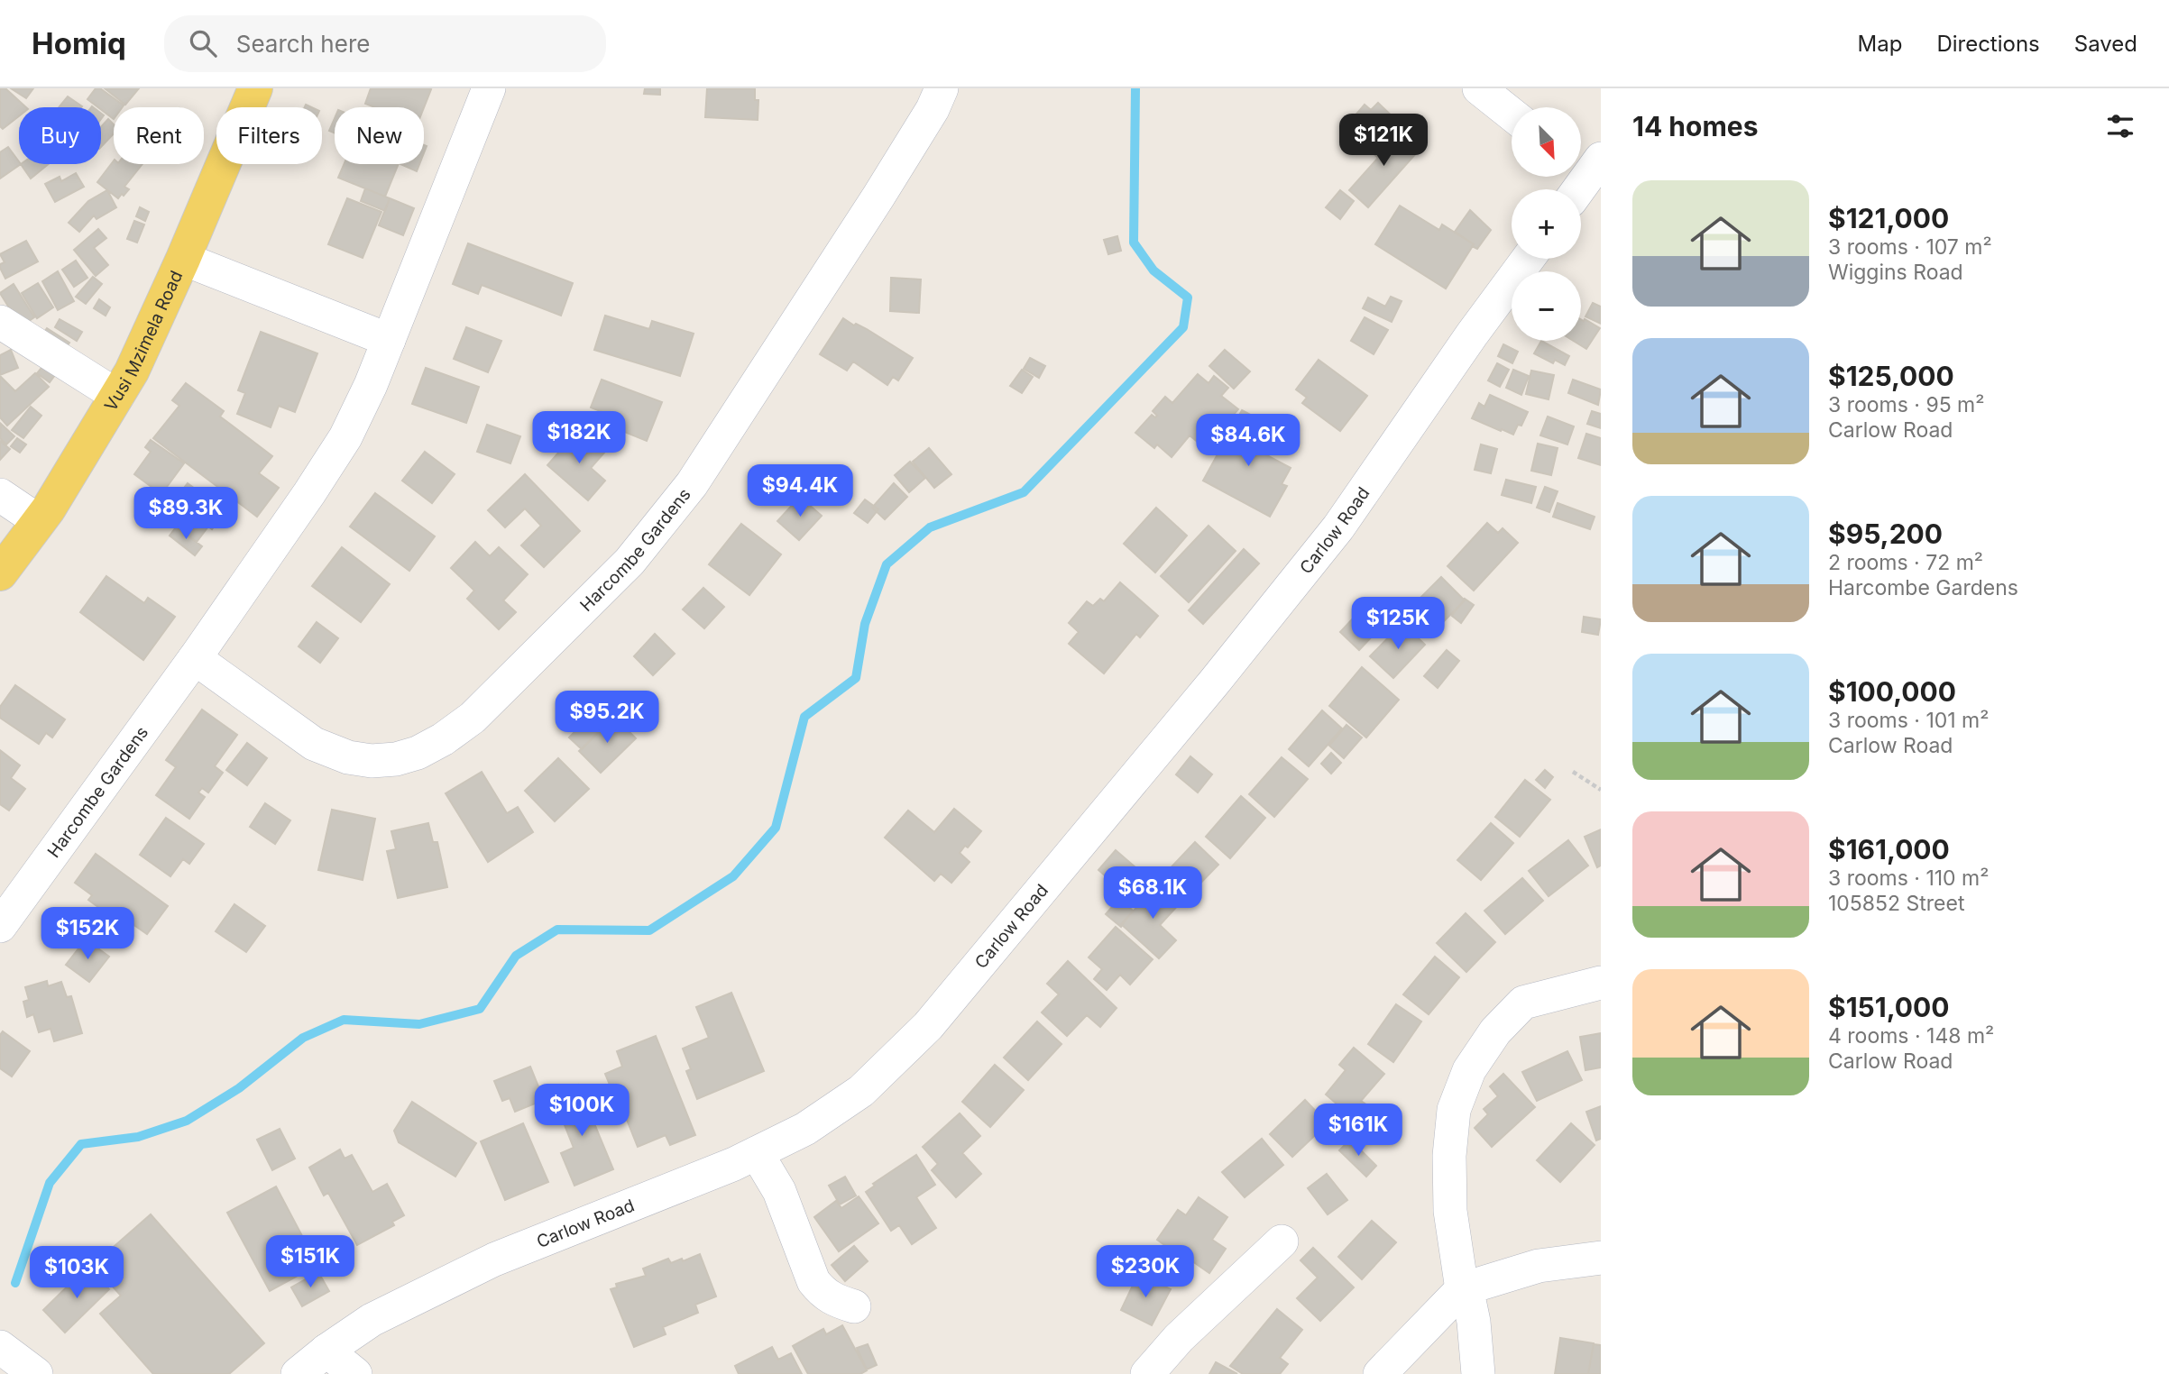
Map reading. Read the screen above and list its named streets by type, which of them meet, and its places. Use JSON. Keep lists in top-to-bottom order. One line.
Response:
{"streets":{"main road":["Vusi Mzimela Road"],"street":["Carlow Road","Harcombe Gardens"]},"north":"bottom right","page":{"header":"Homiq","search":"Search here","nav":["Map","Directions","Saved"],"heading":"14 homes","map_buttons":["+","−"],"chip":["Buy","Rent","Filters","New"],"price":["$121K","$182K","$84.6K","$94.4K","$89.3K","$125K","$95.2K","$68.1K","$152K","$100K","$161K","$151K","$230K","$103K"],"list":[{"name":"$121,000","note":"3 rooms · 107 m² · Wiggins Road"},{"name":"$125,000","note":"3 rooms · 95 m² · Carlow Road"},{"name":"$95,200","note":"2 rooms · 72 m² · Harcombe Gardens"},{"name":"$100,000","note":"3 rooms · 101 m² · Carlow Road"},{"name":"$161,000","note":"3 rooms · 110 m² · 105852 Street"},{"name":"$151,000","note":"4 rooms · 148 m² · Carlow Road"}]}}
